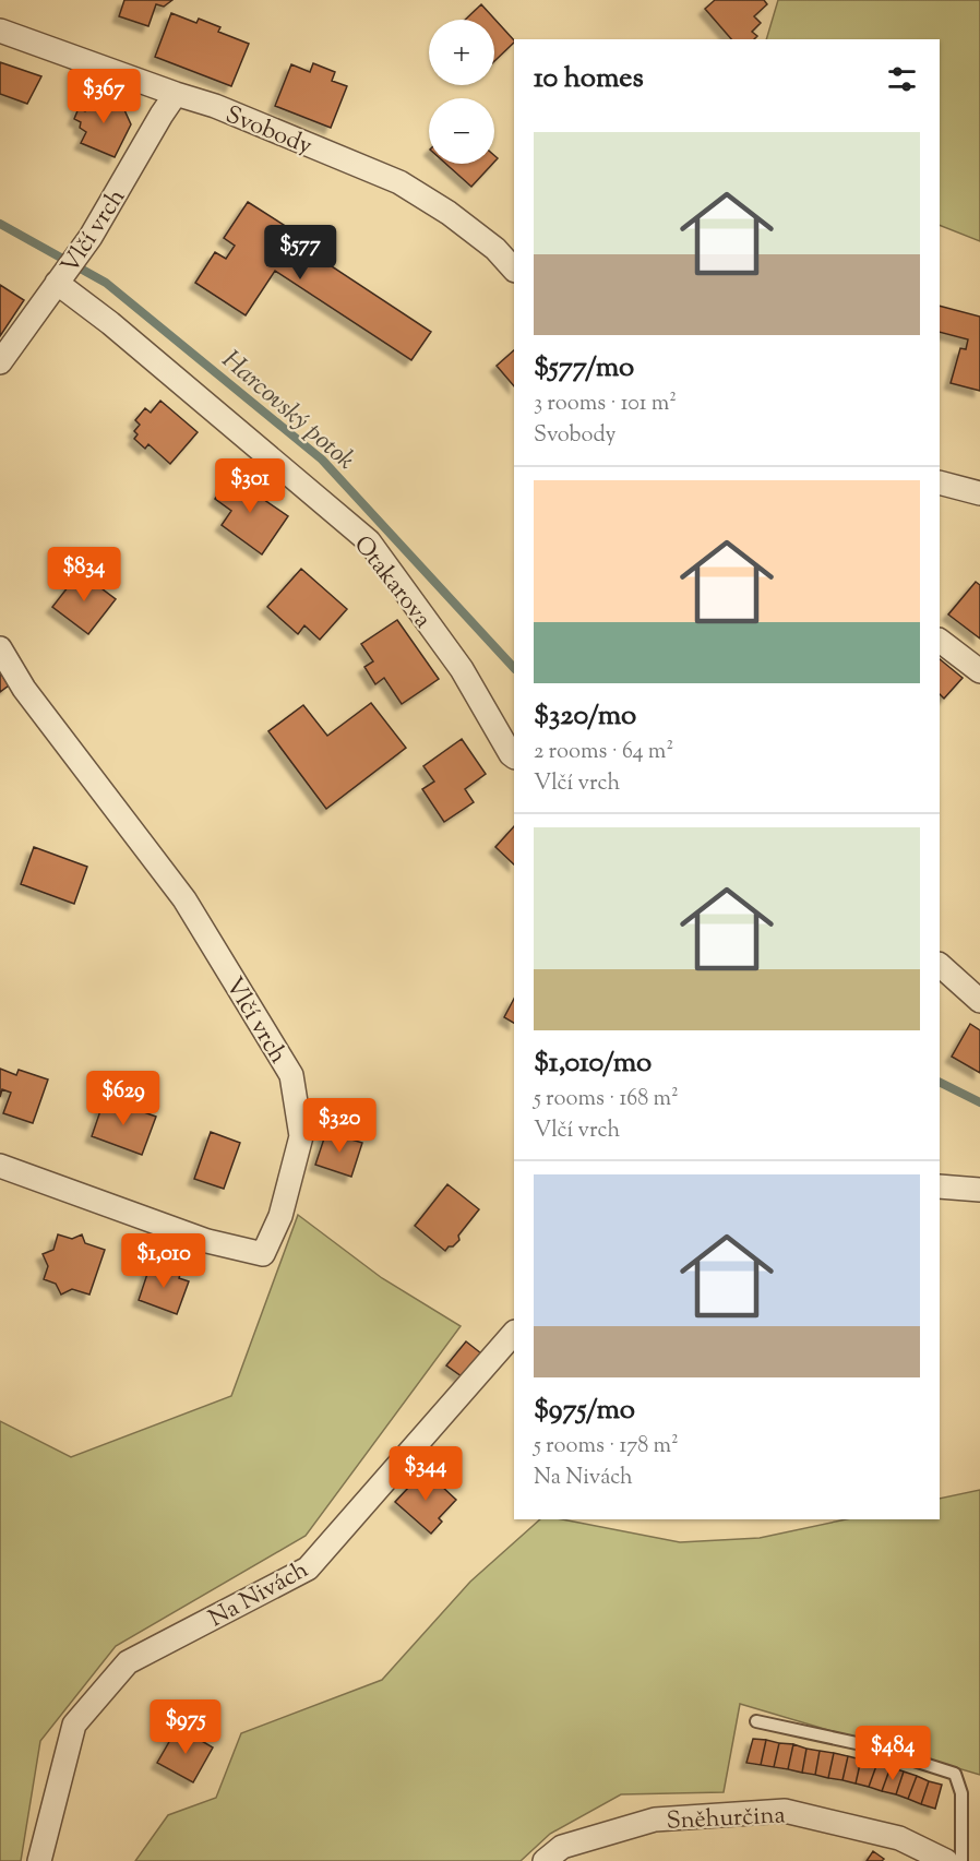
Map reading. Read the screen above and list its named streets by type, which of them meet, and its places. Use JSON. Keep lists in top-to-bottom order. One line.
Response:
{"streets":{"street":["Svobody","Vlčí vrch","Otakarova","Na Nivách","Sněhurčina"]},"crossings":[["Svobody","Vlčí vrch"],["Vlčí vrch","Otakarova"]],"water":["Harcovský potok"],"page":{"map_buttons":["+","−"],"heading":"10 homes","price":["$367","$577","$301","$834","$629","$320","$1,010","$344","$975","$484"],"list":[{"name":"$577/mo","note":"3 rooms · 101 m² · Svobody"},{"name":"$320/mo","note":"2 rooms · 64 m² · Vlčí vrch"},{"name":"$1,010/mo","note":"5 rooms · 168 m² · Vlčí vrch"},{"name":"$975/mo","note":"5 rooms · 178 m² · Na Nivách"}]}}
